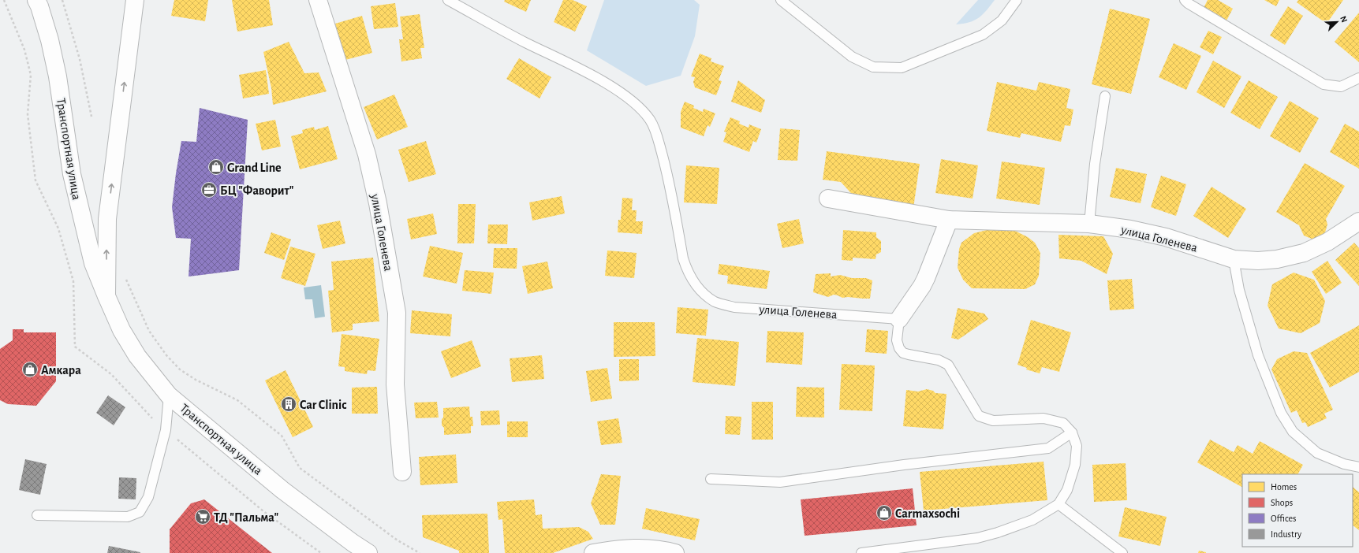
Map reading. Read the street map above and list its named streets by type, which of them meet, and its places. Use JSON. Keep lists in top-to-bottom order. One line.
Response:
{"streets":{"street":["Транспортная улица","улица Голенева"]},"places":{"shop":["Grand Line","Амкара","Carmaxsochi"],"office":["БЦ \"Фаворит\""],"building":["Car Clinic"],"supermarket":["ТД \"Пальма\""]},"legend":["Homes","Shops","Offices","Industry"],"north":"top right"}
